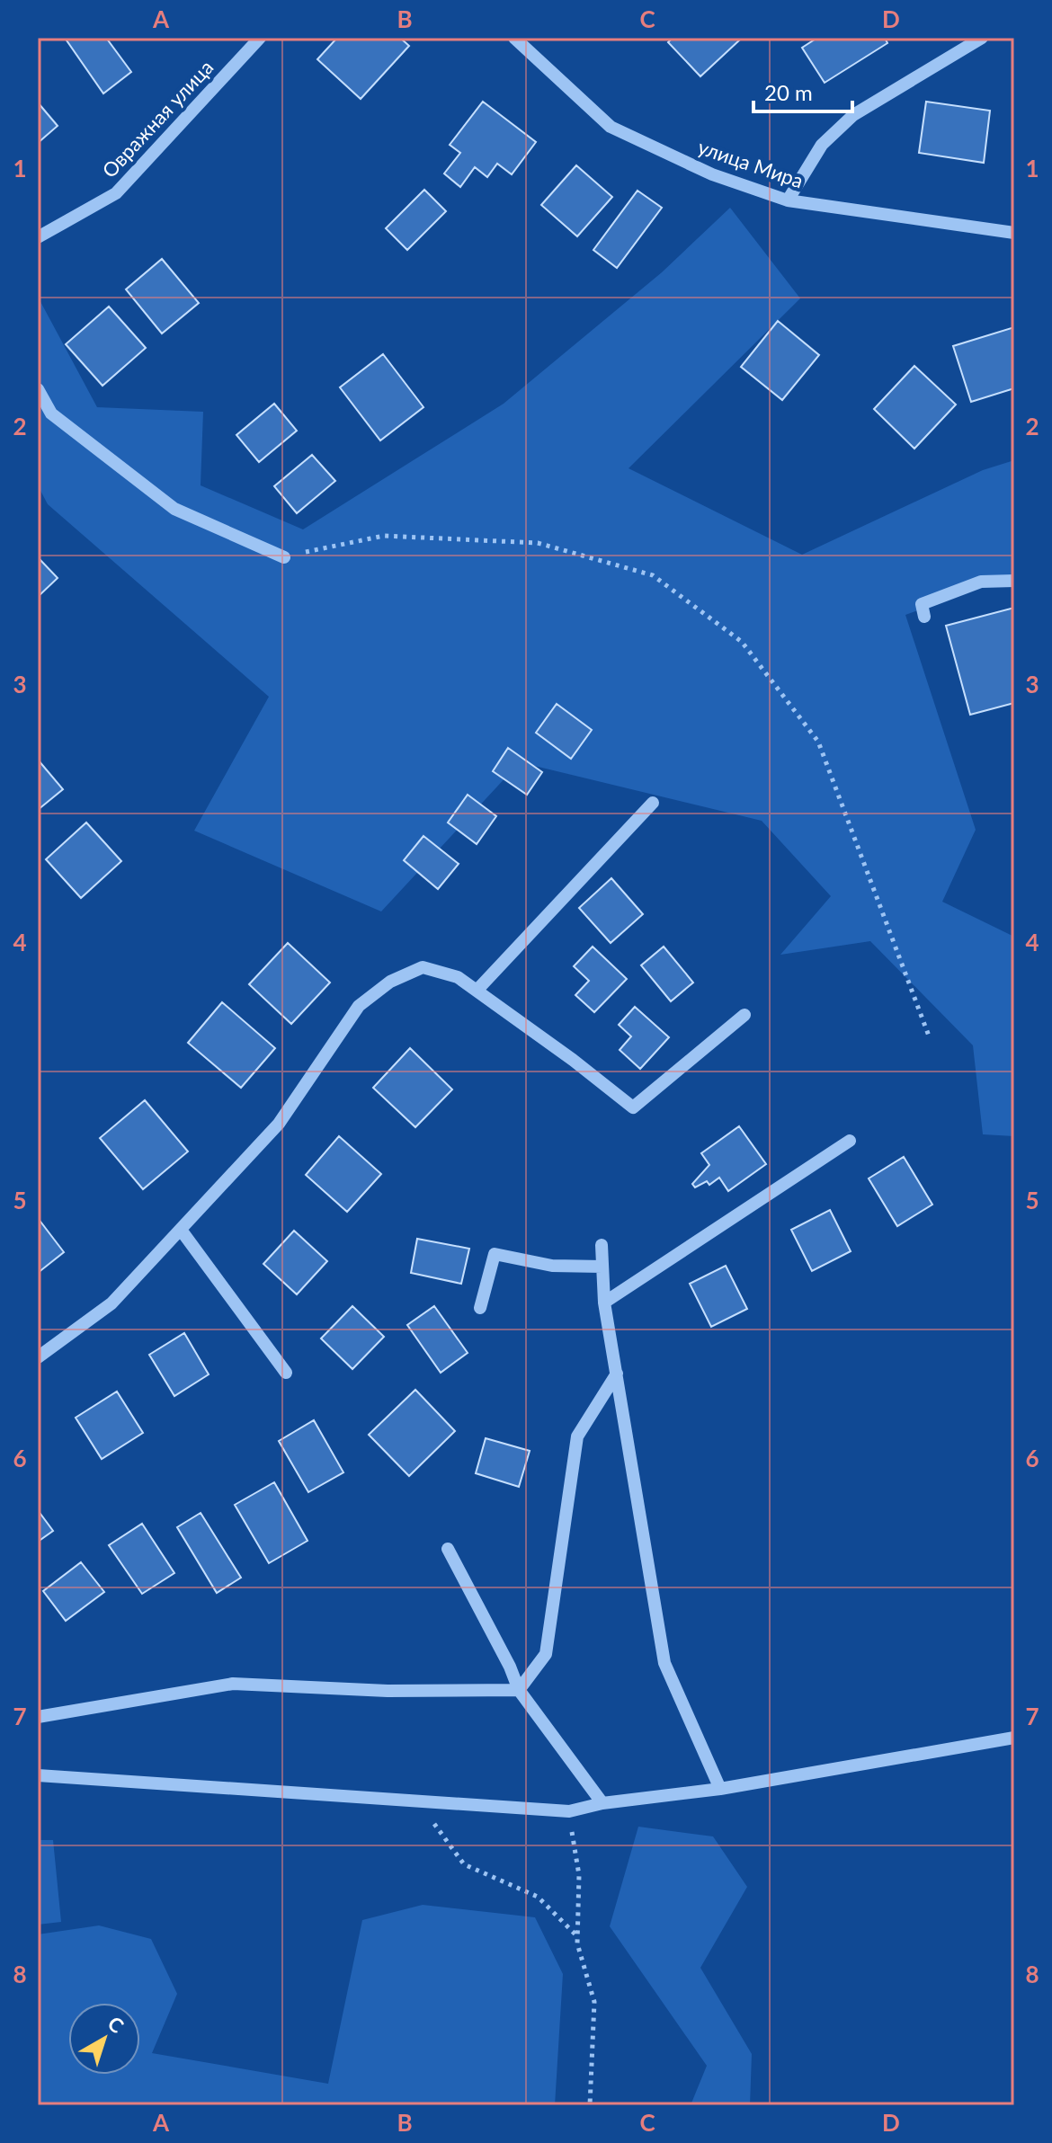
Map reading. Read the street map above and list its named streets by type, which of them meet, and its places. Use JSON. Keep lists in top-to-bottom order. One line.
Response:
{"streets":{"street":["Овражная улица","улица Мира"]},"scale_bar":"20 m","north":"top right","grid":{"columns":["A","B","C","D"],"rows":["1","2","3","4","5","6","7","8"]}}
